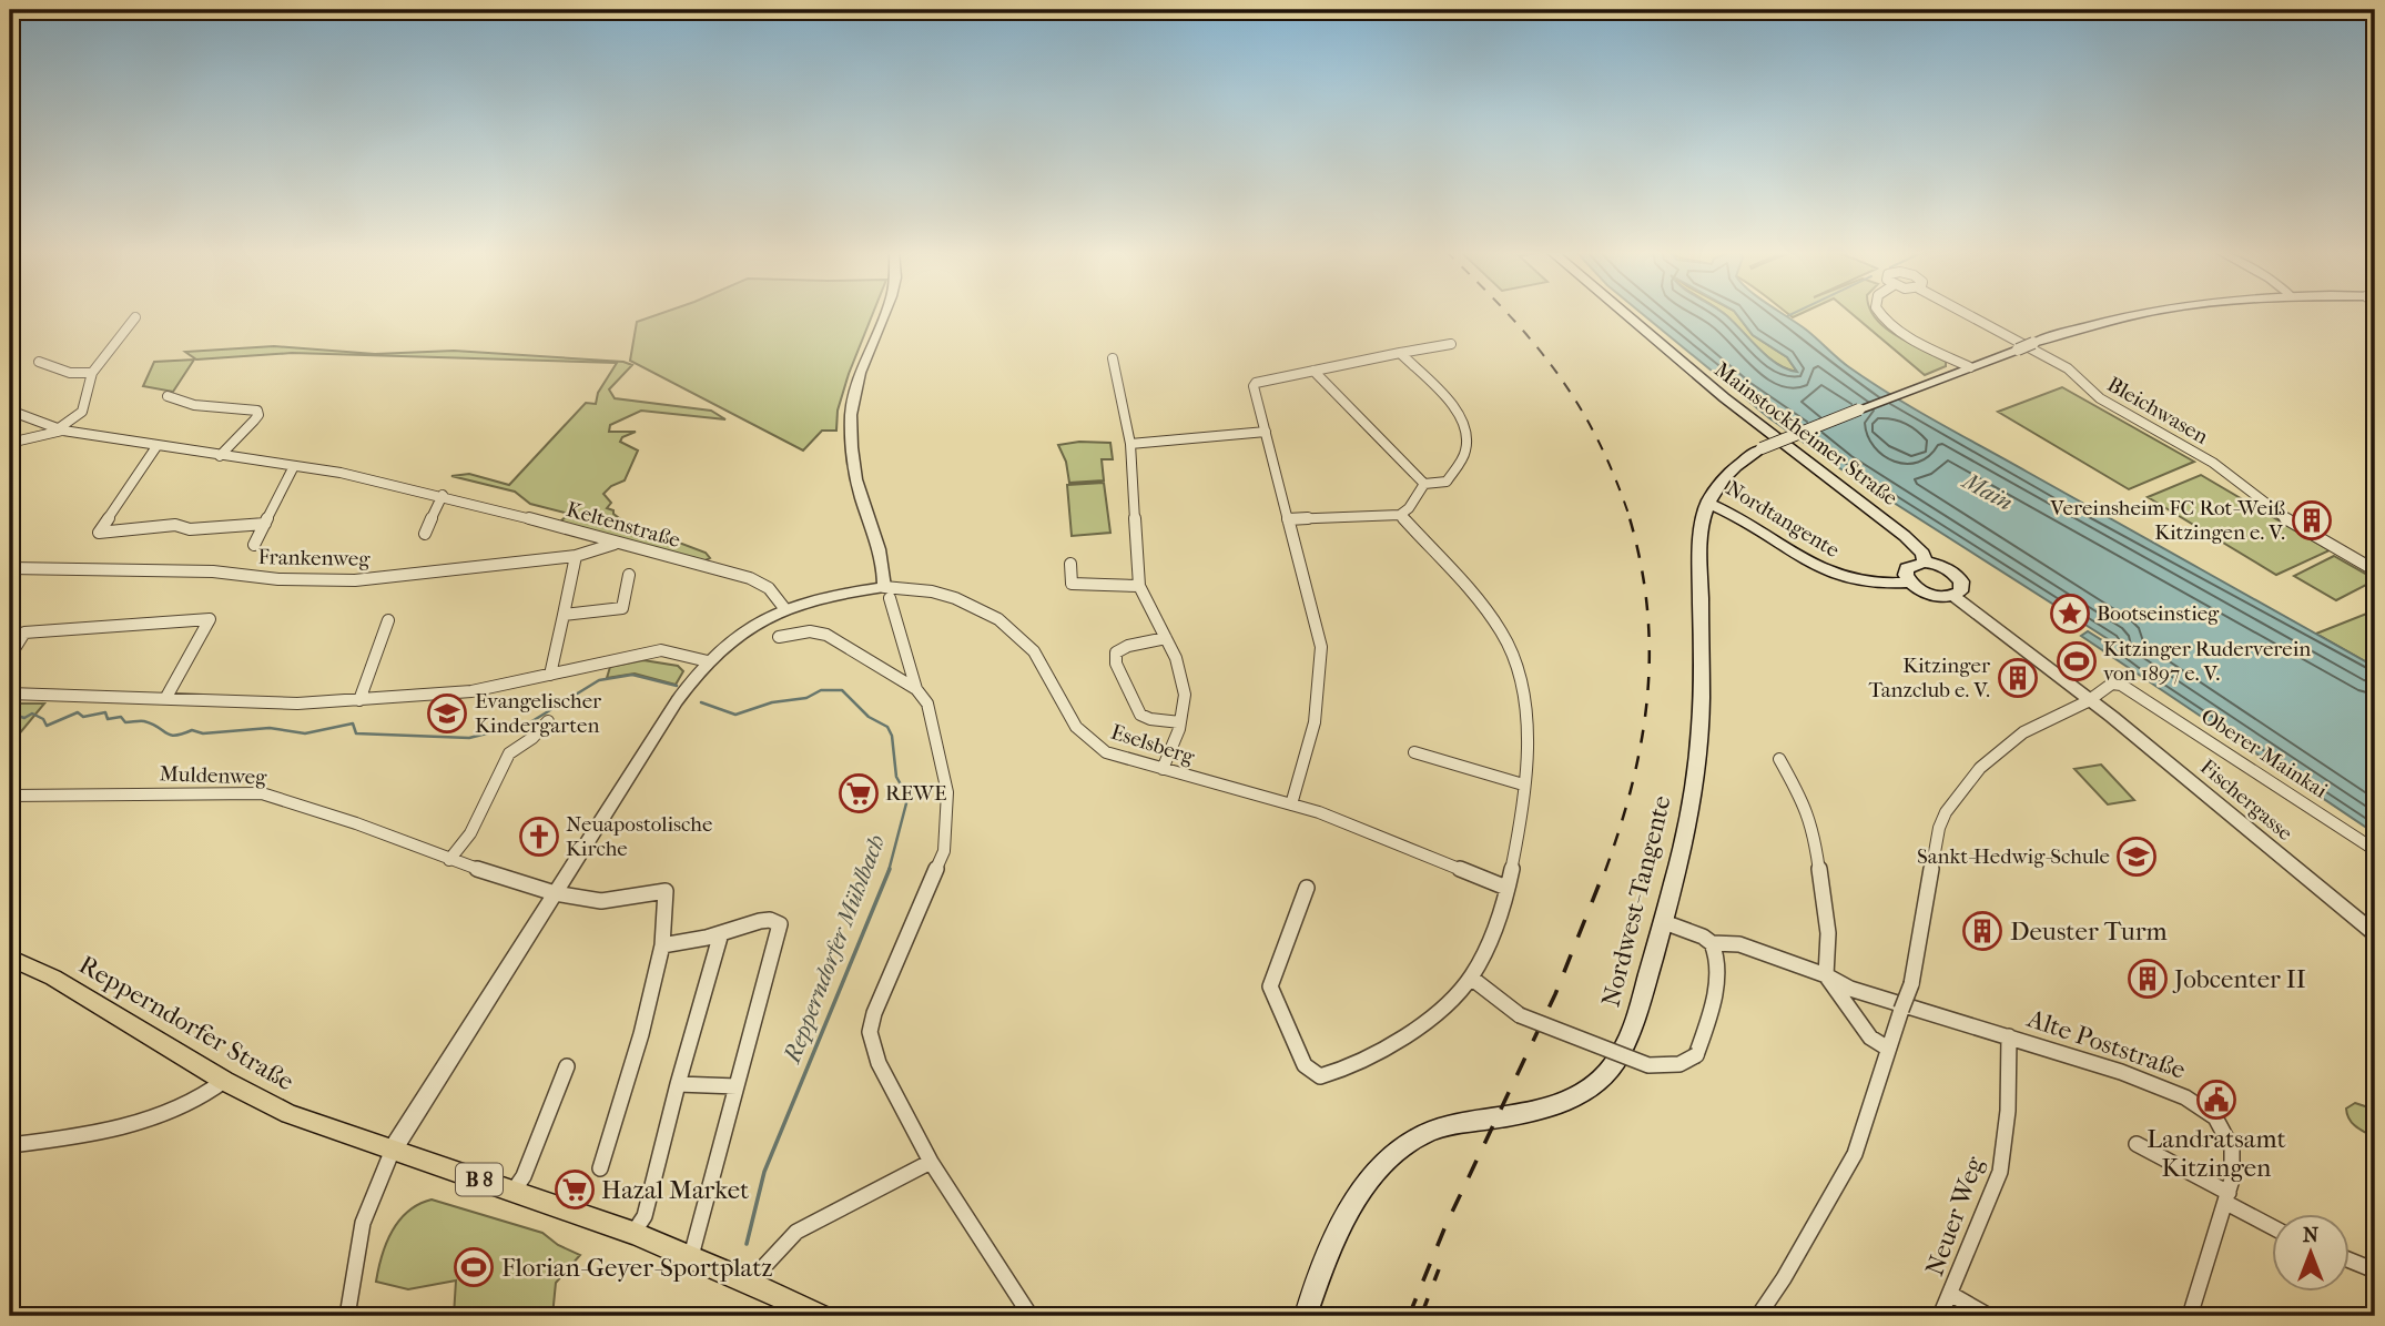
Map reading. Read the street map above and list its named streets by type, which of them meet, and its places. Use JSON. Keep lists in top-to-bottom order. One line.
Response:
{"streets":{"main road":["Mainstockheimer Straße","Nordtangente","Nordwest-Tangente","Repperndorfer Straße","B 8"],"street":["Bleichwasen","Keltenstraße","Frankenweg","Eselsberg","Oberer Mainkai","Muldenweg","Fischergasse","Alte Poststraße","Neuer Weg"]},"crossings":[["Nordtangente","Nordwest-Tangente"],["Keltenstraße","Frankenweg"],["Oberer Mainkai","Fischergasse"],["Nordwest-Tangente","Alte Poststraße"],["Alte Poststraße","Neuer Weg"]],"water":["Main","Repperndorfer Mühlbach"],"places":{"building":["Vereinsheim FC Rot-Weiß Kitzingen e. V.","Kitzinger Tanzclub e. V.","Deuster Turm","Jobcenter II"],"place":["Bootseinstieg"],"sports":["Kitzinger Ruderverein von 1897 e. V.","Florian-Geyer-Sportplatz"],"school or university":["Evangelischer Kindergarten","Sankt-Hedwig-Schule"],"supermarket":["REWE","Hazal Market"],"church":["Neuapostolische Kirche"],"public building":["Landratsamt Kitzingen"]},"north":"top"}
